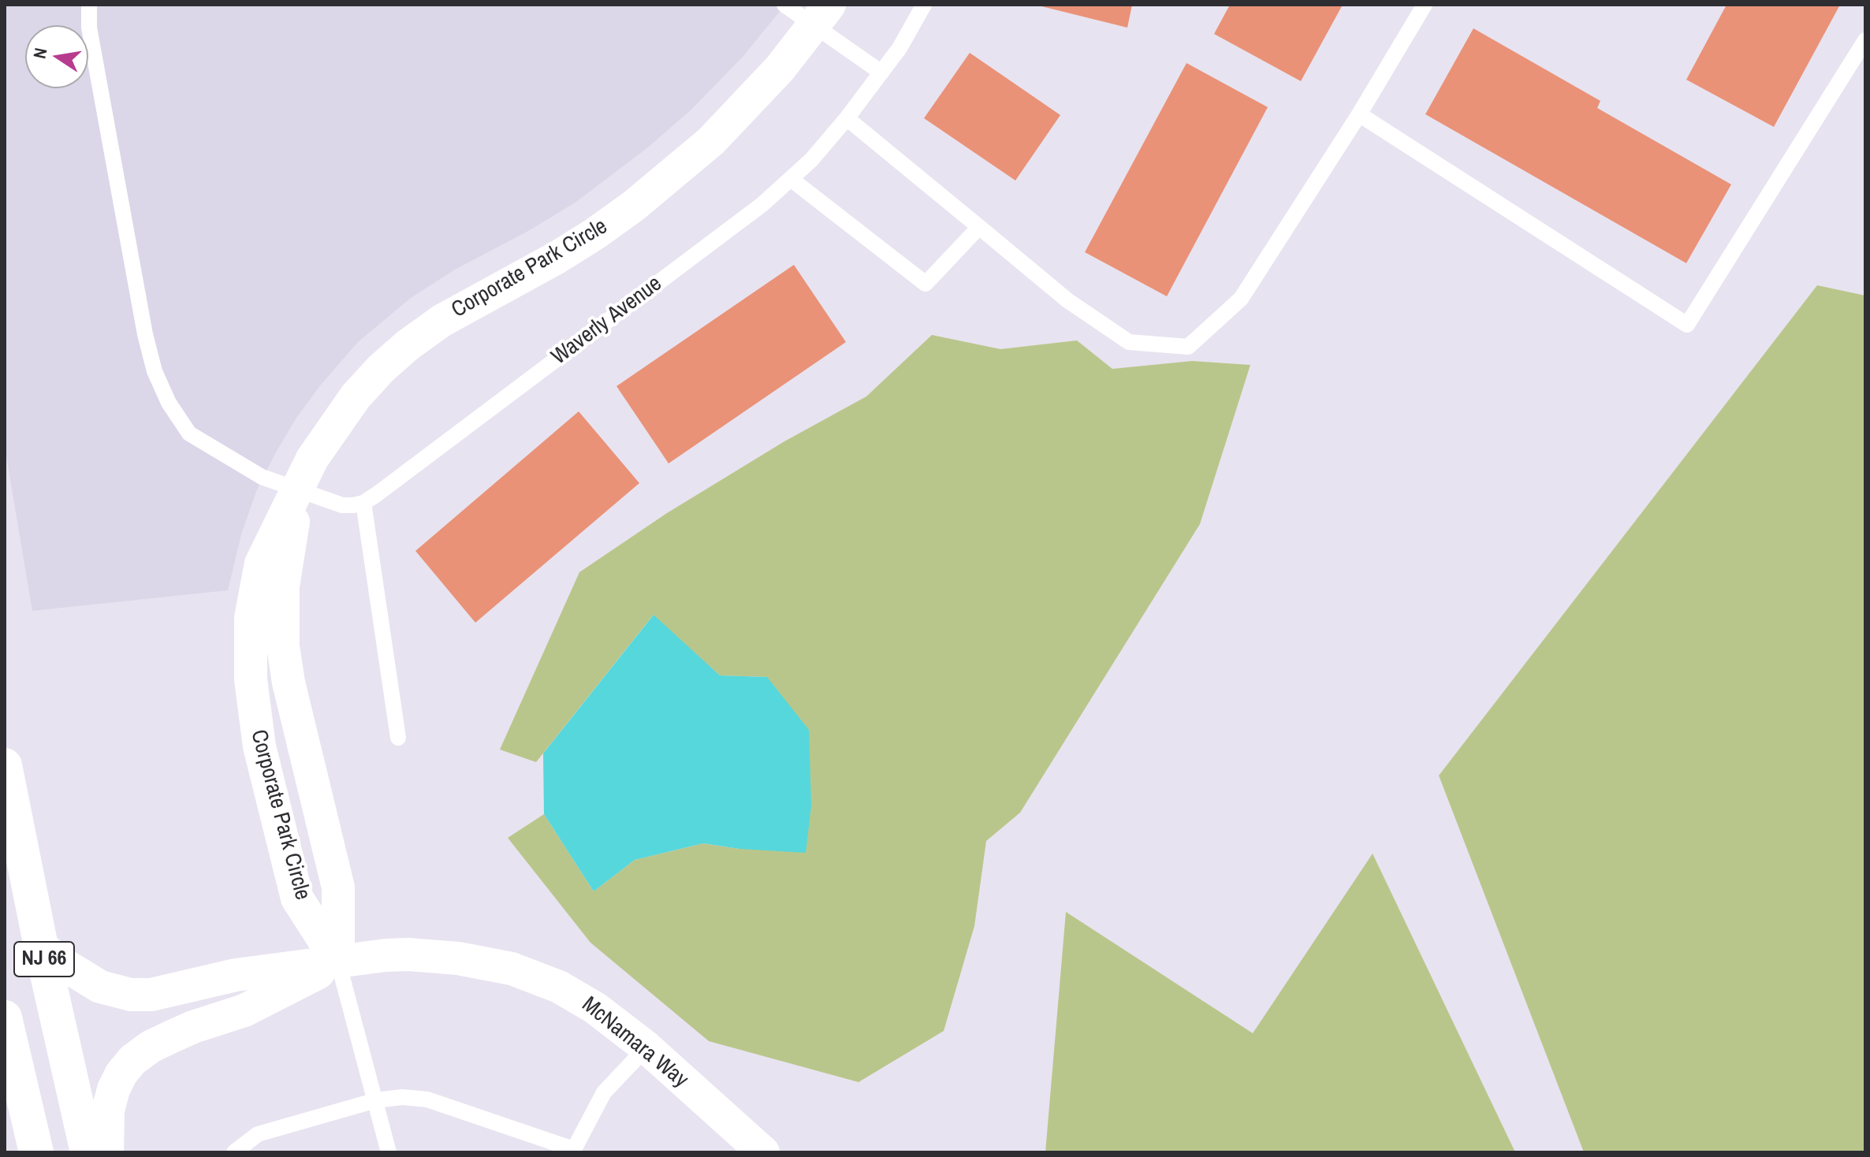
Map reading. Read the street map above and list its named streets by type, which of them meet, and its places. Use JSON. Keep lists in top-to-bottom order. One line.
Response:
{"streets":{"highway":["NJ 66"],"street":["Corporate Park Circle","McNamara Way"],"lane":["Waverly Avenue"]},"crossings":[["Corporate Park Circle","McNamara Way"],["NJ 66","McNamara Way"]],"north":"left"}
